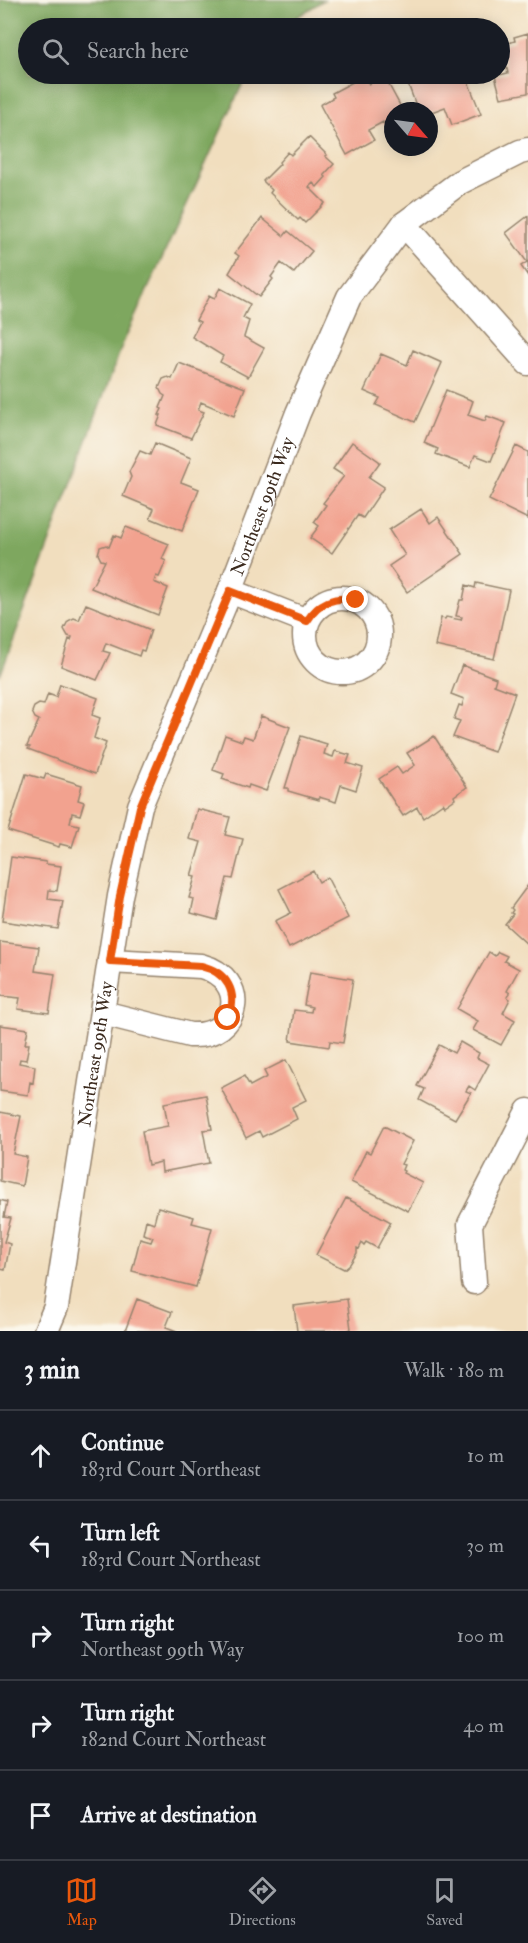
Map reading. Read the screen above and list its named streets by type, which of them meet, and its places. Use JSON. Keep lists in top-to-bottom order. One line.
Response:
{"streets":{"street":["Northeast 99th Way"]},"north":"bottom right","page":{"search":"Search here","heading":["3 min","Walk · 180 m"],"list":[["Continue","183rd Court Northeast","10 m"],["Turn left","183rd Court Northeast","30 m"],["Turn right","Northeast 99th Way","100 m"],["Turn right","182nd Court Northeast","40 m"],"Arrive at destination"],"nav":["Map","Directions","Saved"]}}
